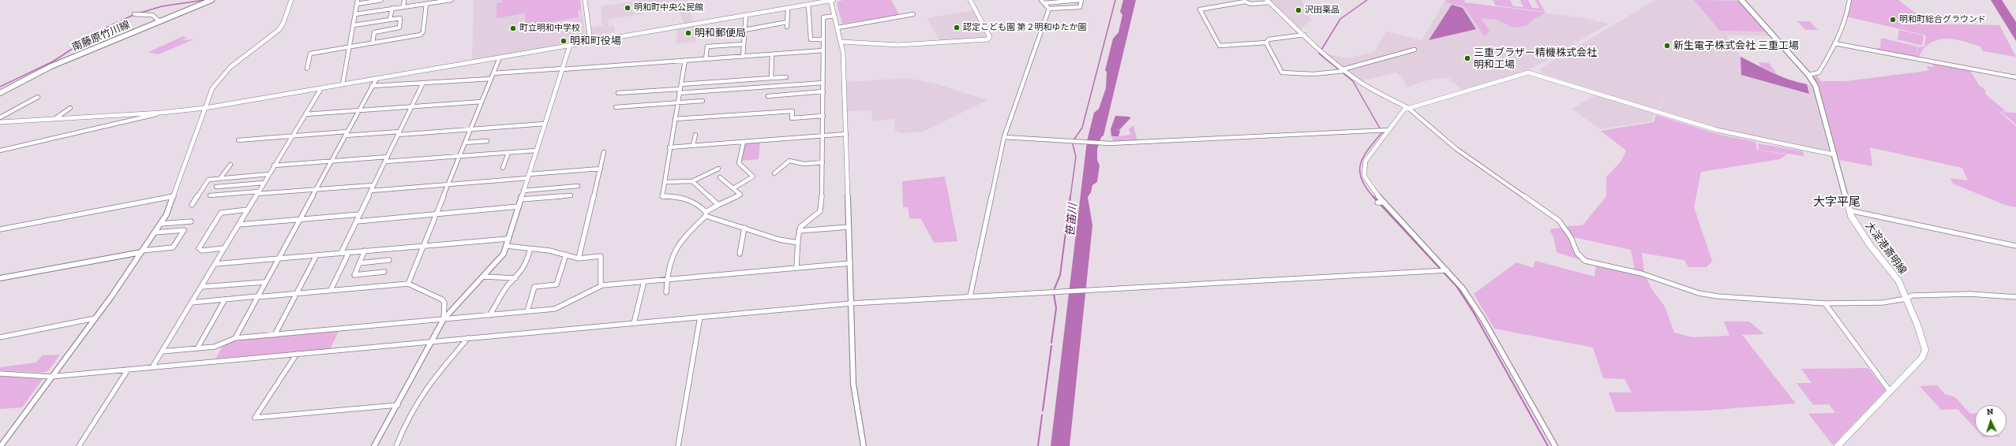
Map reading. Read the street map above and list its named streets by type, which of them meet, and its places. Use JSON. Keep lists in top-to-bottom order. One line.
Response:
{"streets":{"main road":["南藤原竹川線","大淀港斎明線"]},"districts":["大字平尾"],"water":["笹笛川"],"places":["明和町中央公民館","沢田薬品","明和町総合グラウンド","認定こども園 第２明和ゆたか園","町立明和中学校","明和郵便局","明和町役場","新生電子株式会社 三重工場","三重ブラザー精機株式会社 明和工場"],"north":"top"}
